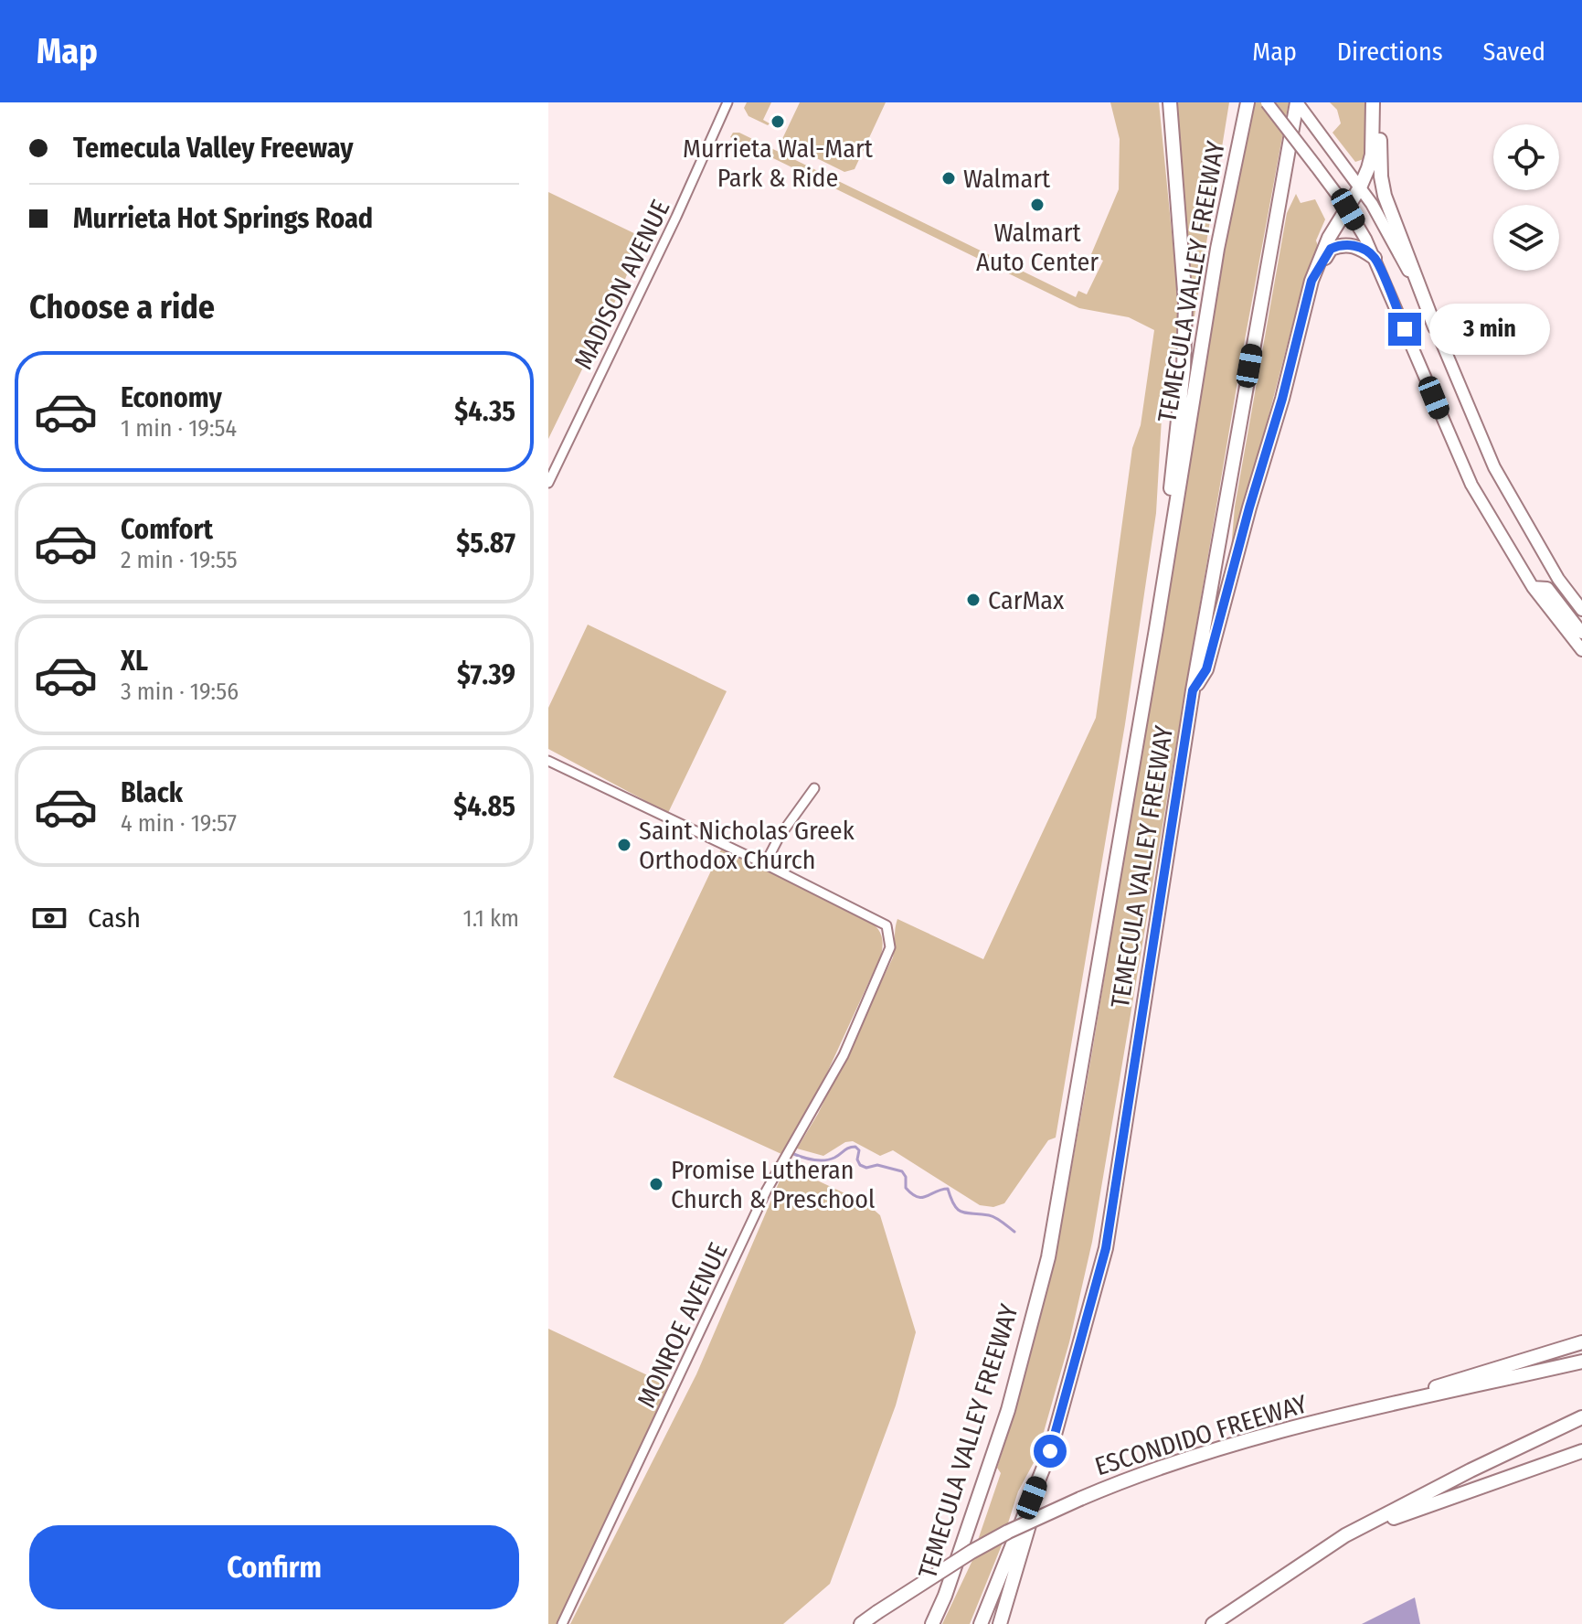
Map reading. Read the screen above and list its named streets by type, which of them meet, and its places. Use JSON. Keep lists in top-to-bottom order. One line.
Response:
{"streets":{"highway":["TEMECULA VALLEY FREEWAY","ESCONDIDO FREEWAY"],"street":["MADISON AVENUE","MONROE AVENUE"]},"places":["Murrieta Wal-Mart Park & Ride","Walmart","Walmart Auto Center","CarMax","Saint Nicholas Greek Orthodox Church","Promise Lutheran Church & Preschool"],"page":{"header":"Map","nav":["Map","Directions","Saved"],"banner":["Temecula Valley Freeway","Murrieta Hot Springs Road"],"heading":"Choose a ride","bubble":"3 min","list":[{"name":"Economy","note":"1 min · 19:54","value":"$4.35"},{"name":"Comfort","note":"2 min · 19:55","value":"$5.87"},{"name":"XL","note":"3 min · 19:56","value":"$7.39"},{"name":"Black","note":"4 min · 19:57","value":"$4.85"}],"pay":["Cash","1.1 km"],"buttons":"Confirm"}}
